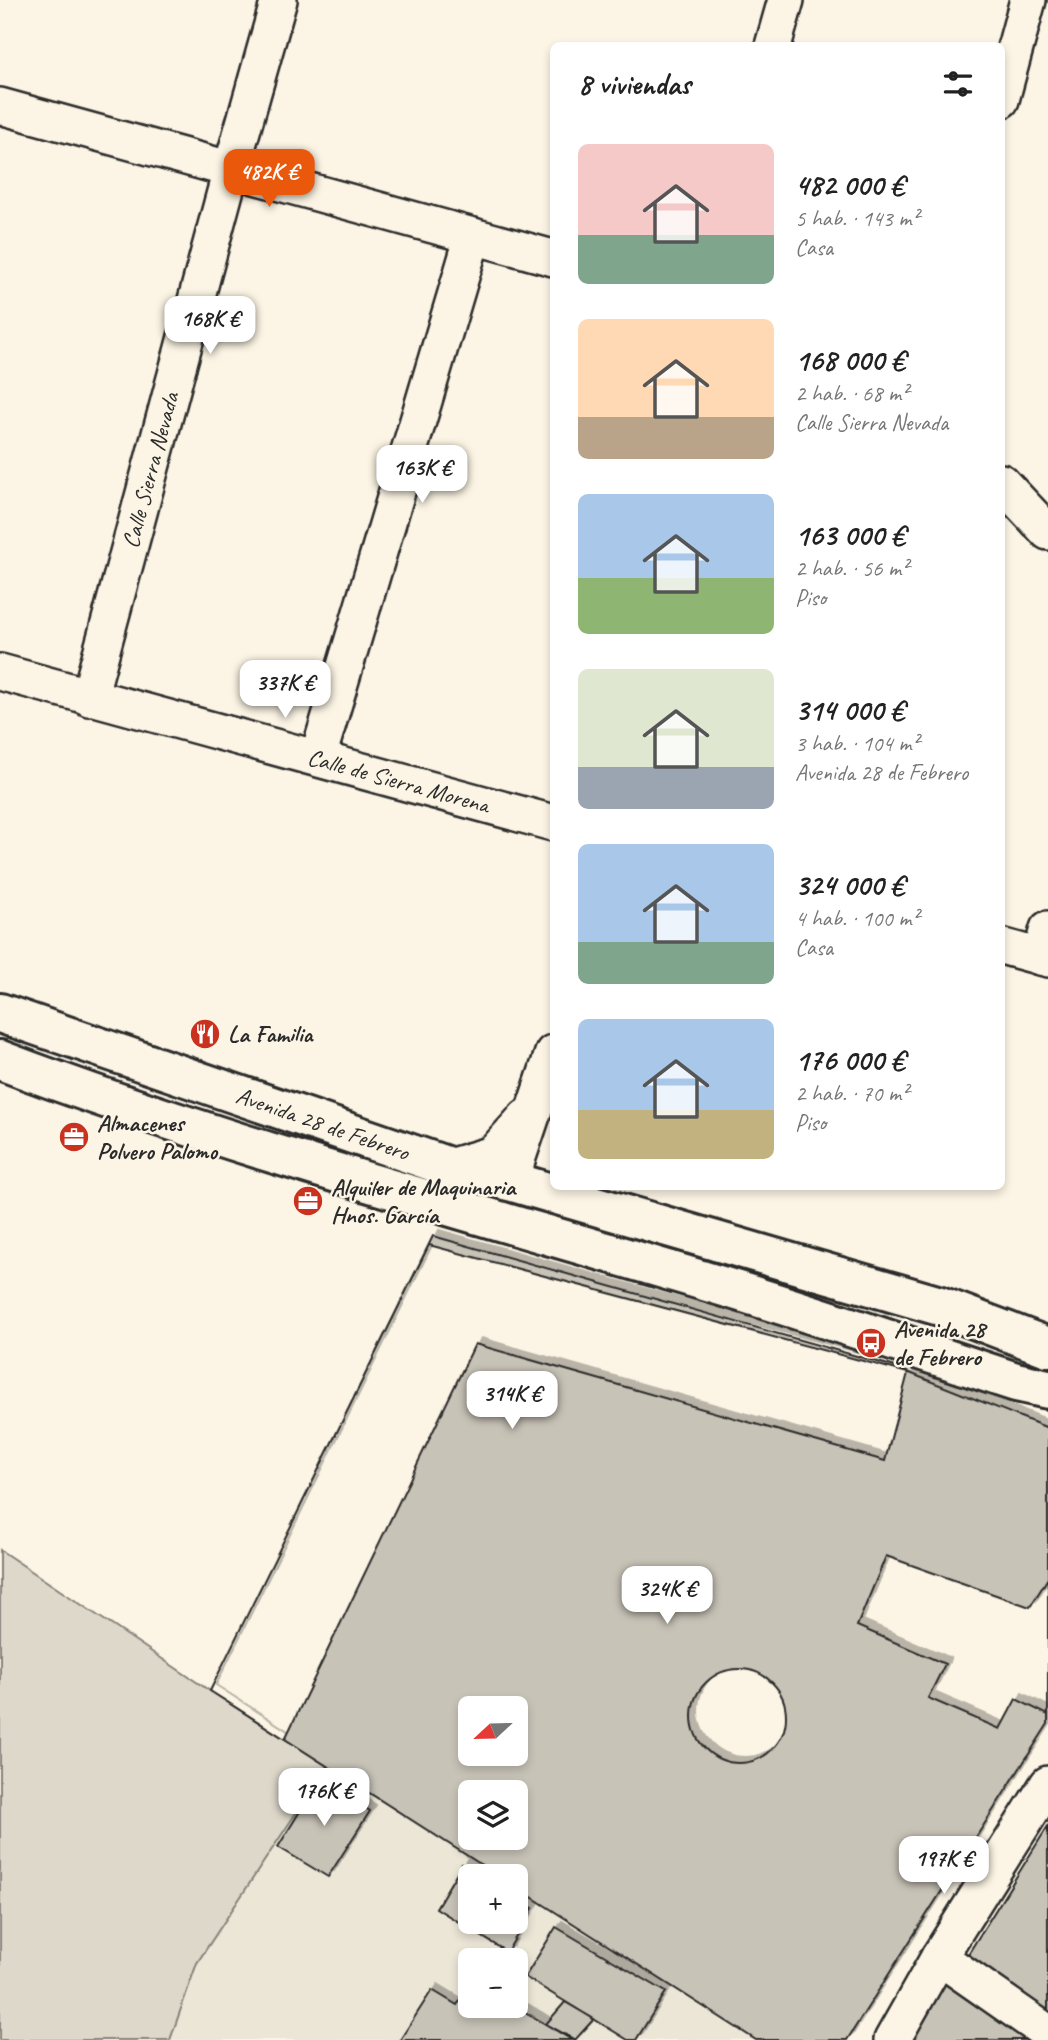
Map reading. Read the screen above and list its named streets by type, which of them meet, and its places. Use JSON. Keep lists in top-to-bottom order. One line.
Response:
{"streets":{"main road":["Avenida 28 de Febrero"],"street":["Calle Sierra Nevada","Calle de Sierra Morena"]},"crossings":[["Calle Sierra Nevada","Calle de Sierra Morena"]],"places":{"restaurant":["La Familia"],"office":["Almacenes Polvero Palomo","Alquiler de Maquinaria Hnos. García"],"bus stop":["Avenida 28 de Febrero"]},"north":"left","page":{"heading":"8 viviendas","list":[{"name":"482 000 €","note":"5 hab. · 143 m² · Casa"},{"name":"168 000 €","note":"2 hab. · 68 m² · Calle Sierra Nevada"},{"name":"163 000 €","note":"2 hab. · 56 m² · Piso"},{"name":"314 000 €","note":"3 hab. · 104 m² · Avenida 28 de Febrero"},{"name":"324 000 €","note":"4 hab. · 100 m² · Casa"},{"name":"176 000 €","note":"2 hab. · 70 m² · Piso"}],"price":["482K €","168K €","163K €","337K €","314K €","324K €","176K €","197K €"],"map_buttons":["+","−"]}}
